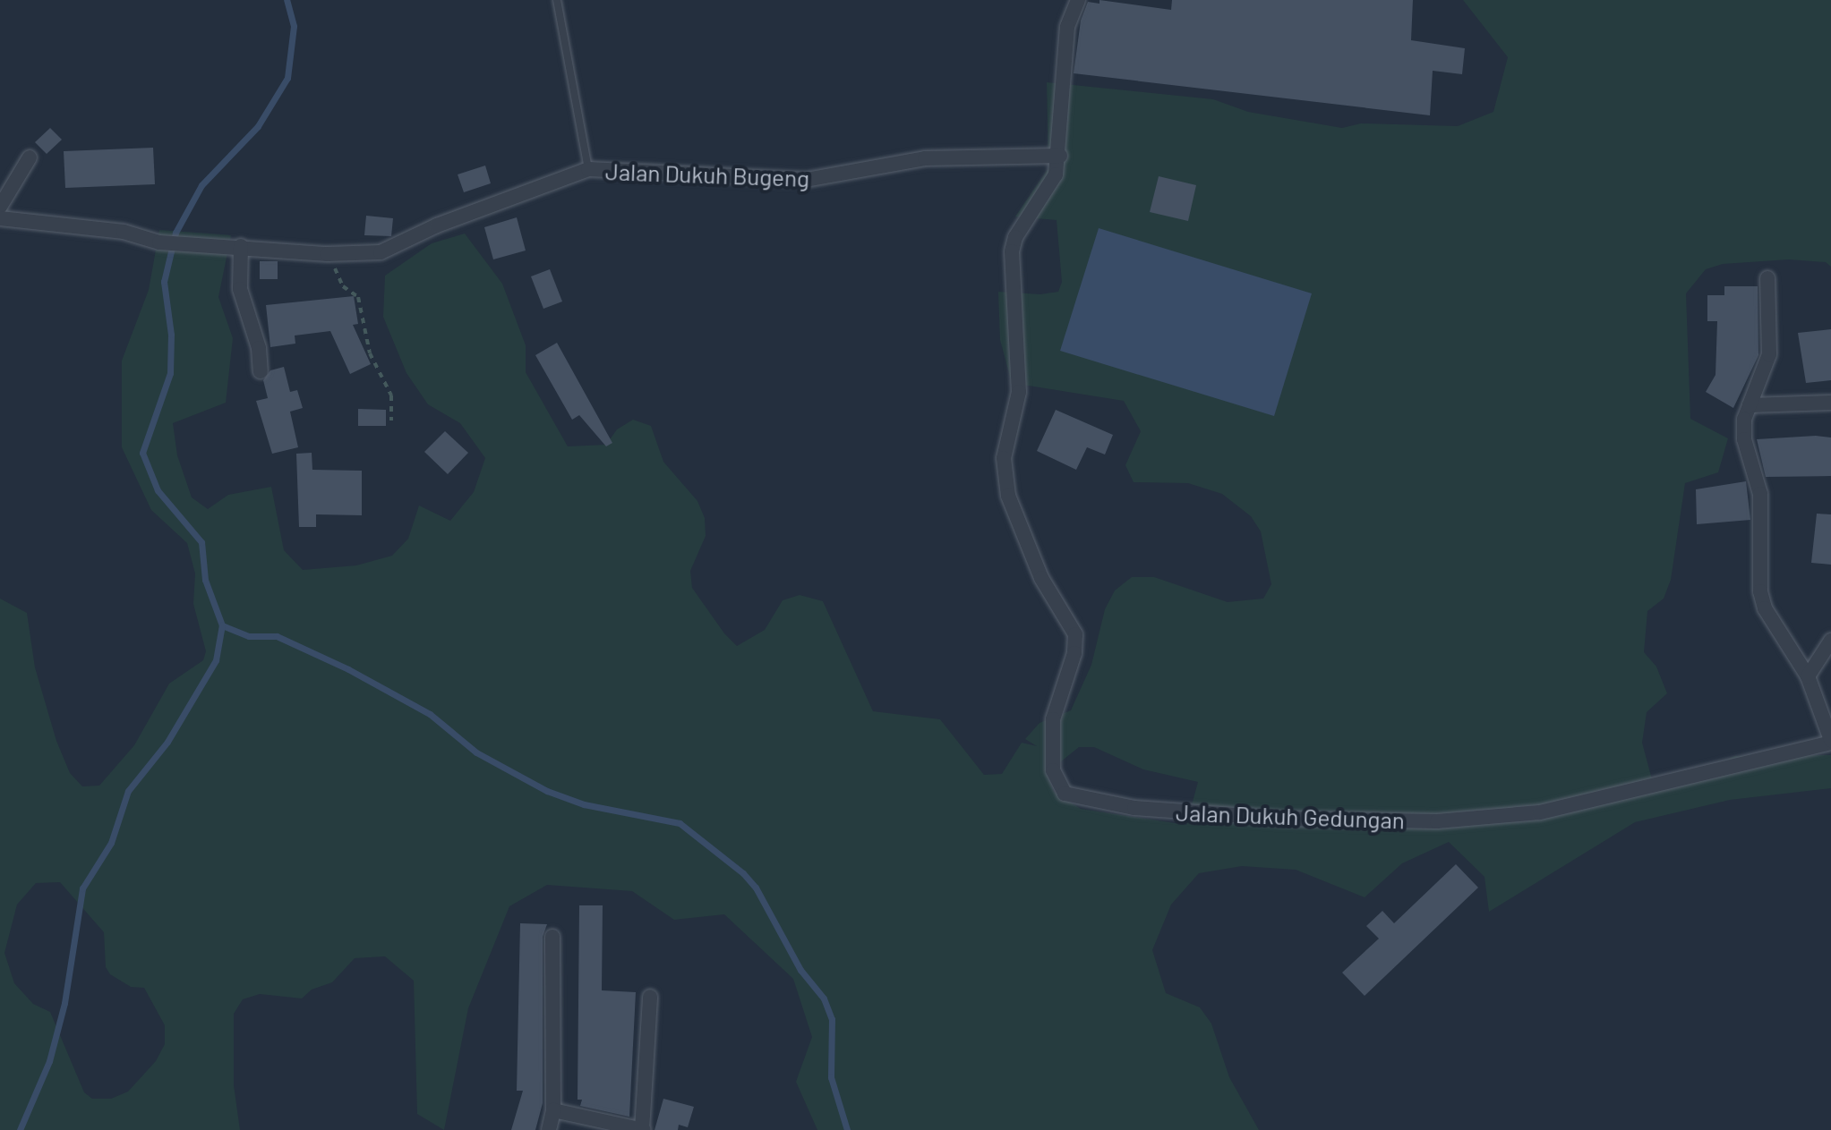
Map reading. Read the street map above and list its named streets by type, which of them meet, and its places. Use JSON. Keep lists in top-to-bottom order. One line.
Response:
{"streets":{"street":["Jalan Dukuh Bugeng","Jalan Dukuh Gedungan"]},"crossings":[["Jalan Dukuh Bugeng","Jalan Dukuh Gedungan"]]}
